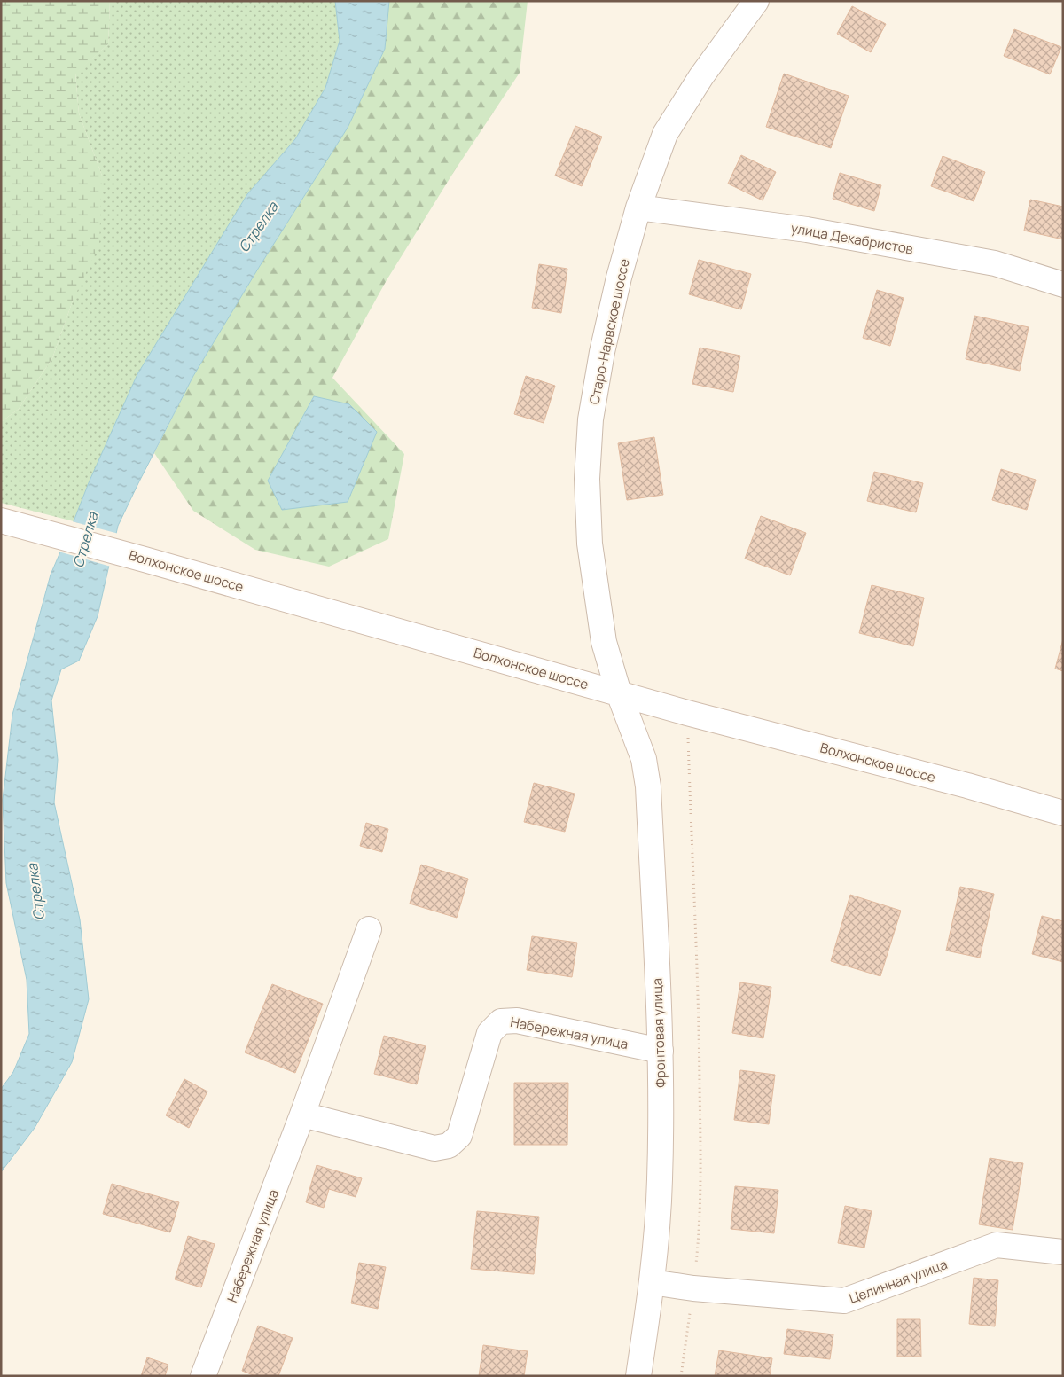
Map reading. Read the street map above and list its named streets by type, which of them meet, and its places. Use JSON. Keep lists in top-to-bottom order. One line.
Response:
{"streets":{"street":["улица Декабристов","Старо-Нарвское шоссе","Волхонское шоссе","Набережная улица","Фронтовая улица","Целинная улица"]},"crossings":[["улица Декабристов","Старо-Нарвское шоссе"],["Старо-Нарвское шоссе","Волхонское шоссе"],["Старо-Нарвское шоссе","Фронтовая улица"],["Волхонское шоссе","Фронтовая улица"],["Набережная улица","Фронтовая улица"],["Фронтовая улица","Целинная улица"]],"water":["Стрелка"]}
